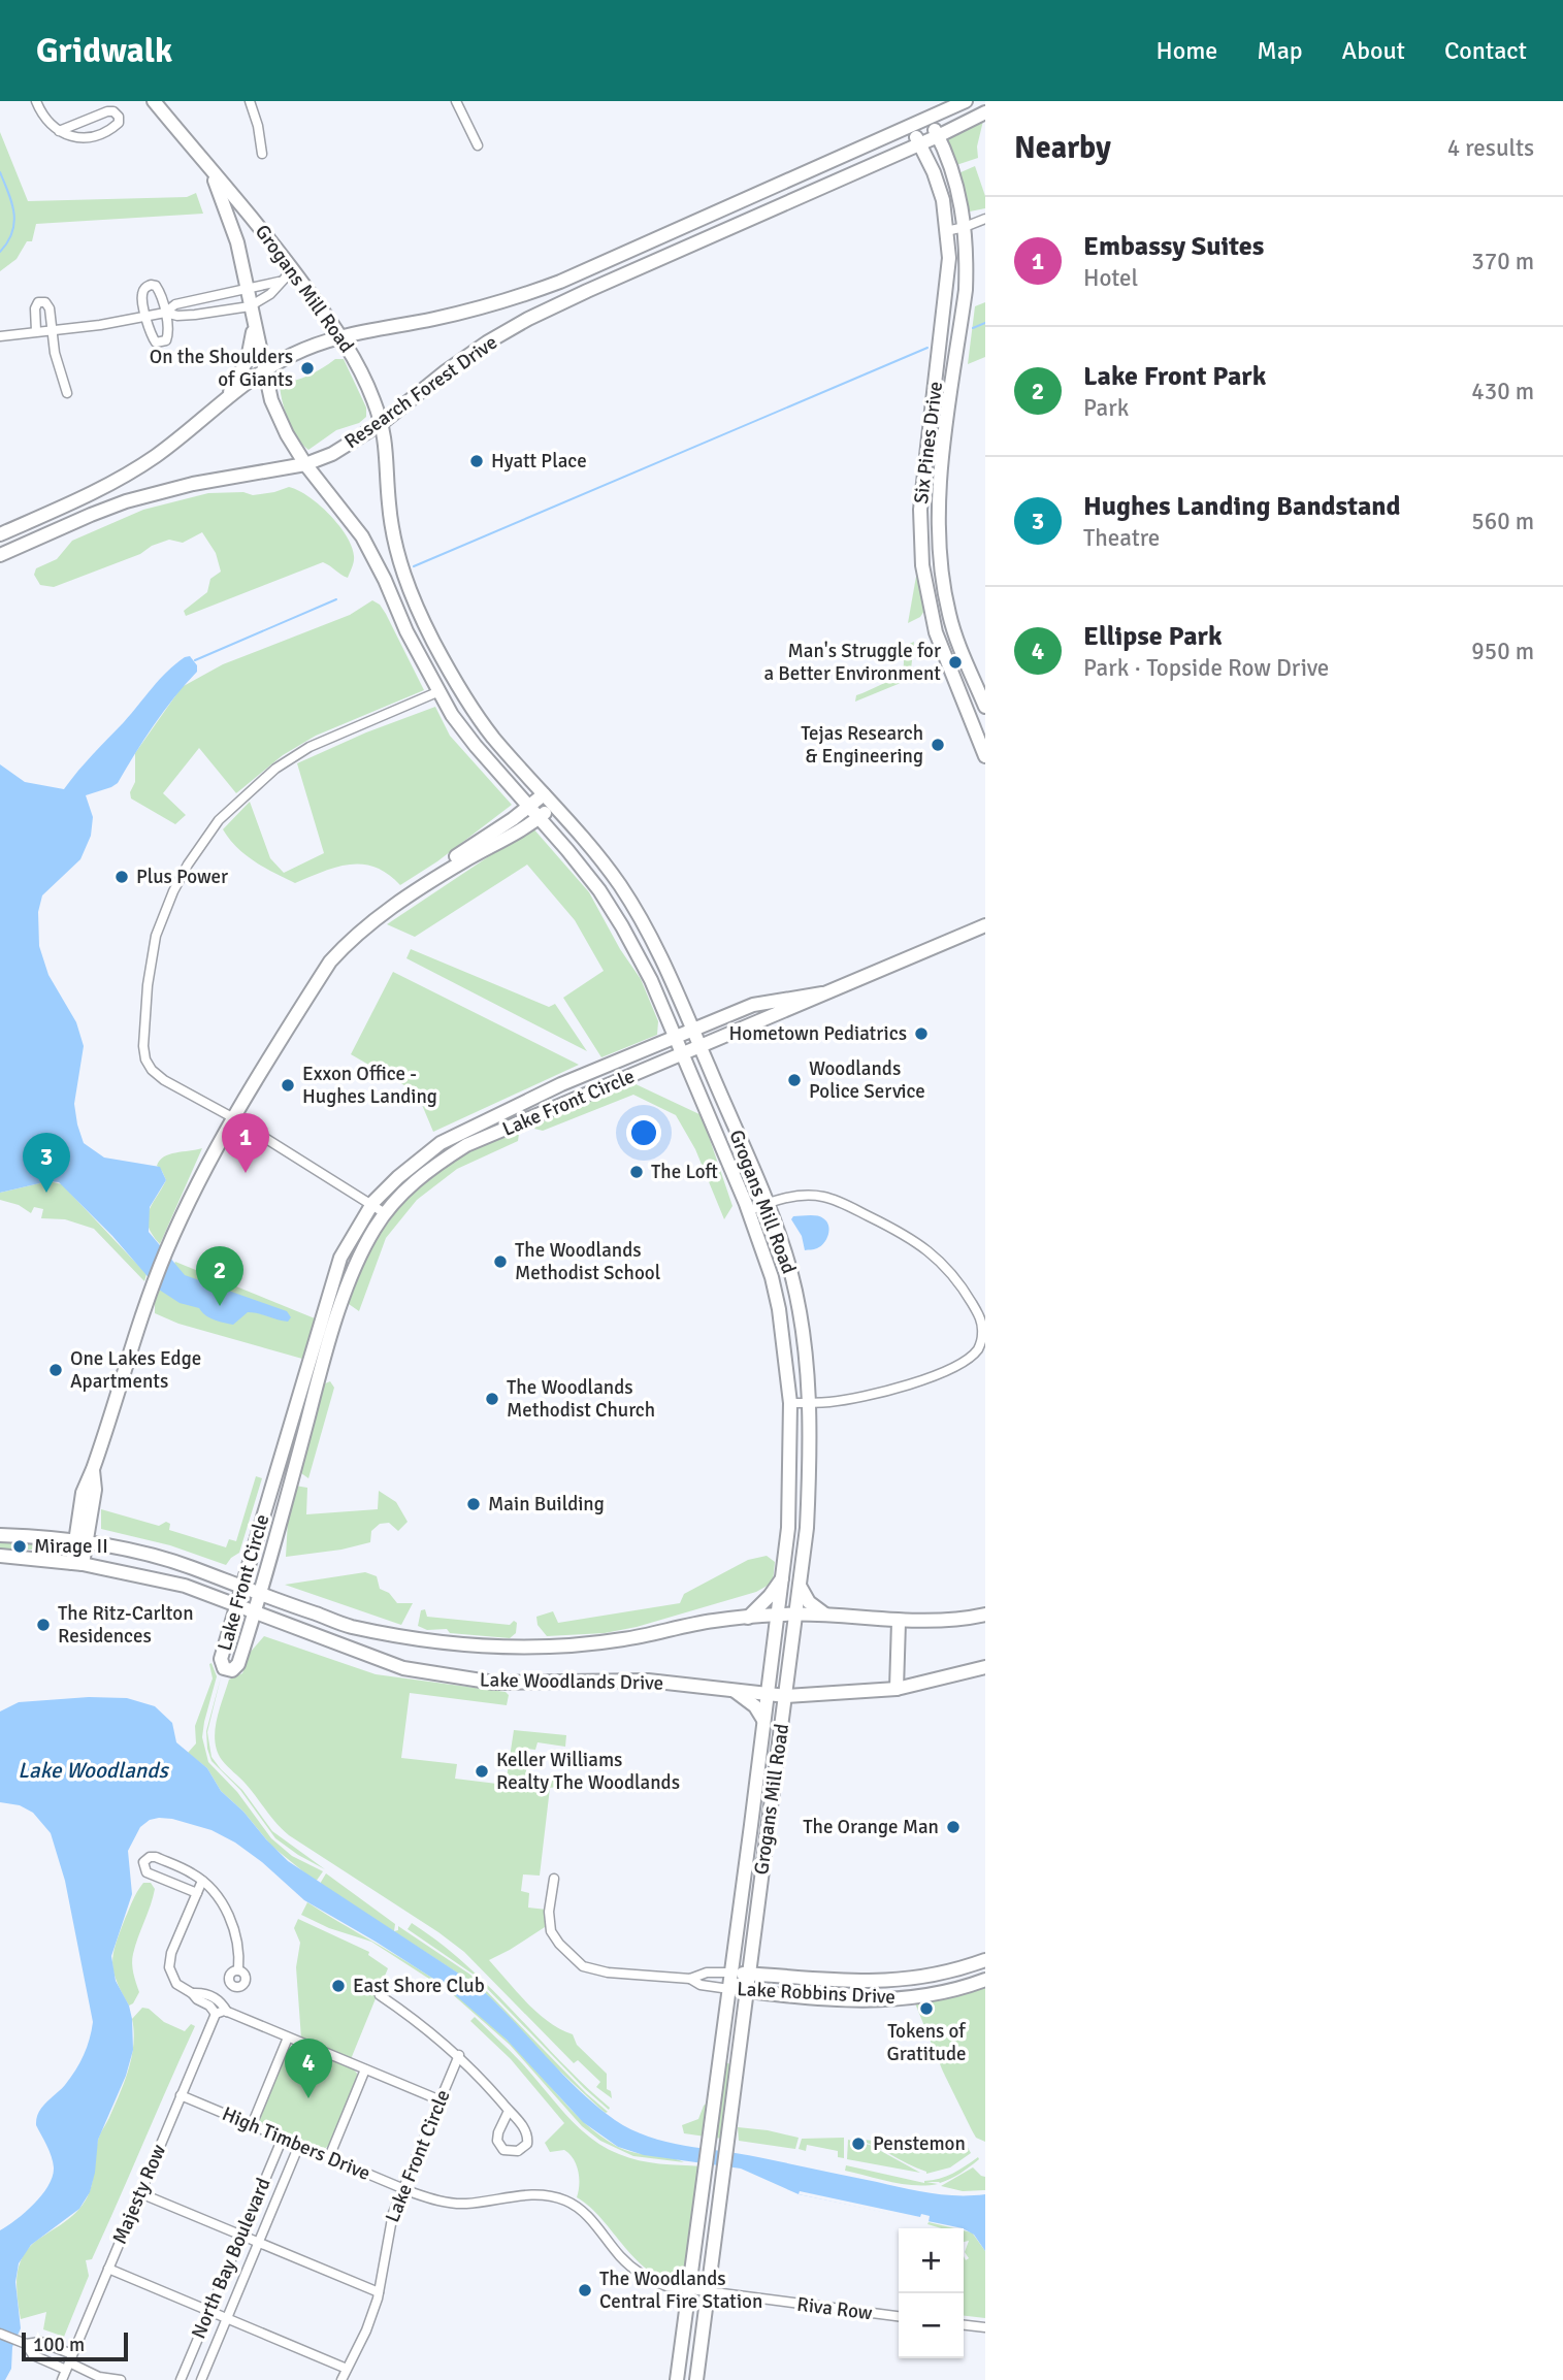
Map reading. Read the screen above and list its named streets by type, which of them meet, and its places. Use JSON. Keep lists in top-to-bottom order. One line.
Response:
{"streets":{"main road":["Grogans Mill Road","Research Forest Drive","Six Pines Drive","Lake Front Circle","Lake Woodlands Drive","Lake Robbins Drive"],"street":["High Timbers Drive","Majesty Row","North Bay Boulevard","Riva Row"]},"crossings":[["Grogans Mill Road","Research Forest Drive"],["Grogans Mill Road","Lake Front Circle"],["Grogans Mill Road","Lake Woodlands Drive"],["Grogans Mill Road","Lake Robbins Drive"],["Grogans Mill Road","High Timbers Drive"],["Research Forest Drive","Six Pines Drive"],["Lake Front Circle","Lake Woodlands Drive"],["Lake Front Circle","High Timbers Drive"],["High Timbers Drive","Majesty Row"],["High Timbers Drive","North Bay Boulevard"],["High Timbers Drive","Riva Row"]],"water":["Lake Woodlands"],"places":["On the Shoulders of Giants","Hyatt Place","Man's Struggle for a Better Environment","Tejas Research & Engineering","Plus Power","Hometown Pediatrics","Woodlands Police Service","Exxon Office - Hughes Landing","The Loft","The Woodlands Methodist School","One Lakes Edge Apartments","The Woodlands Methodist Church","Main Building","Mirage II","The Ritz-Carlton Residences","Keller Williams Realty The Woodlands","The Orange Man","East Shore Club","Tokens of Gratitude","Penstemon","The Woodlands Central Fire Station"],"scale_bar":"100 m","page":{"header":"Gridwalk","nav":["Home","Map","About","Contact"],"heading":["Nearby","4 results"],"list":[{"mark":"1","name":"Embassy Suites","note":"Hotel","value":"370 m"},{"mark":"2","name":"Lake Front Park","note":"Park","value":"430 m"},{"mark":"3","name":"Hughes Landing Bandstand","note":"Theatre","value":"560 m"},{"mark":"4","name":"Ellipse Park","note":"Park · Topside Row Drive","value":"950 m"}],"pins":["1","3","2","4"],"map_buttons":["+","−"],"scale":"100 m"}}
